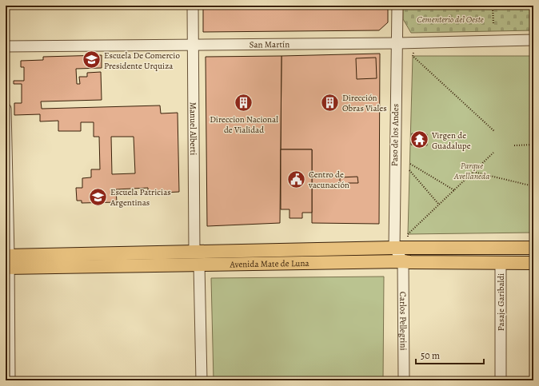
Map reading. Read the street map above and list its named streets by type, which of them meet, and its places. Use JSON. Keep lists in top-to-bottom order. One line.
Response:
{"streets":{"main road":["Avenida Mate de Luna"],"street":["San Martín","Manuel Alberti","Paso de los Andes","Pasaje Garibaldi","Carlos Pellegrini"]},"crossings":[["San Martín","Manuel Alberti"],["San Martín","Paso de los Andes"],["Manuel Alberti","Avenida Mate de Luna"],["Paso de los Andes","Avenida Mate de Luna"],["Avenida Mate de Luna","Pasaje Garibaldi"],["Avenida Mate de Luna","Carlos Pellegrini"]],"parks":["Cementerio del Oeste","Parque Avellaneda"],"places":{"school or university":["Escuela De Comercio Presidente Urquiza","Escuela Patricias Argentinas"],"building":["Dirección Obras Viales","Direccion Nacional de Vialidad"],"temple":["Virgen de Guadalupe"],"public building":["Centro de vacunación"]},"scale_bar":"50 m"}
